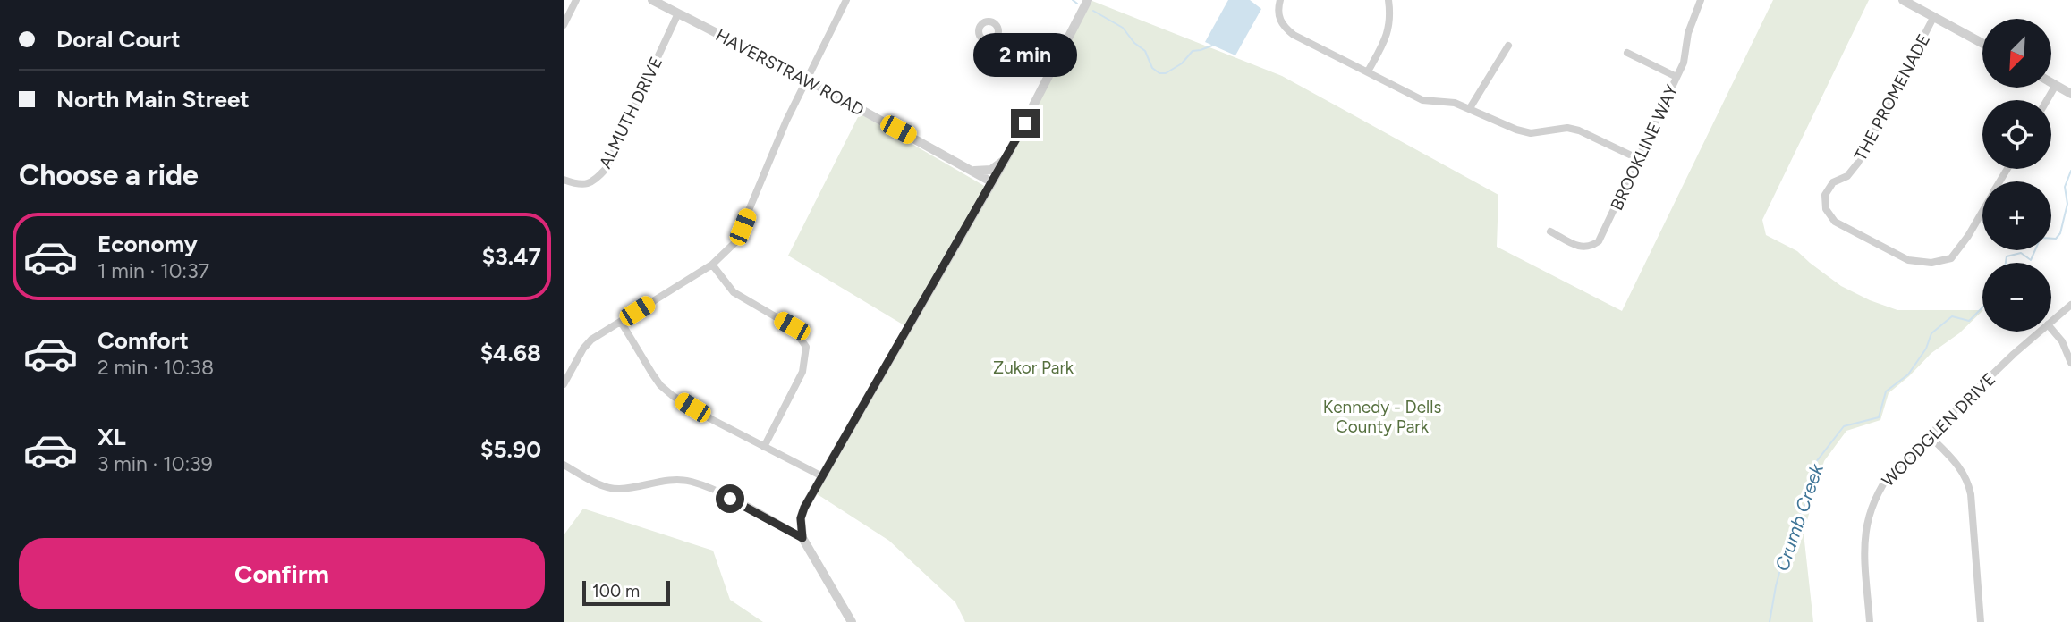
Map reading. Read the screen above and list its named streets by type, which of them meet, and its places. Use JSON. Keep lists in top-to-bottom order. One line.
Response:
{"streets":{"street":["HAVERSTRAW ROAD","THE PROMENADE","ALMUTH DRIVE","BROOKLINE WAY","WOODGLEN DRIVE"]},"crossings":[["HAVERSTRAW ROAD","ALMUTH DRIVE"]],"water":["Crumb Creek"],"parks":["Zukor Park","Kennedy - Dells County Park"],"scale_bar":"100 m","north":"bottom left","page":{"banner":["Doral Court","North Main Street"],"map_buttons":["+","−"],"bubble":"2 min","heading":"Choose a ride","list":[{"name":"Economy","note":"1 min · 10:37","value":"$3.47"},{"name":"Comfort","note":"2 min · 10:38","value":"$4.68"},{"name":"XL","note":"3 min · 10:39","value":"$5.90"}],"buttons":"Confirm","scale":"100 m"}}
